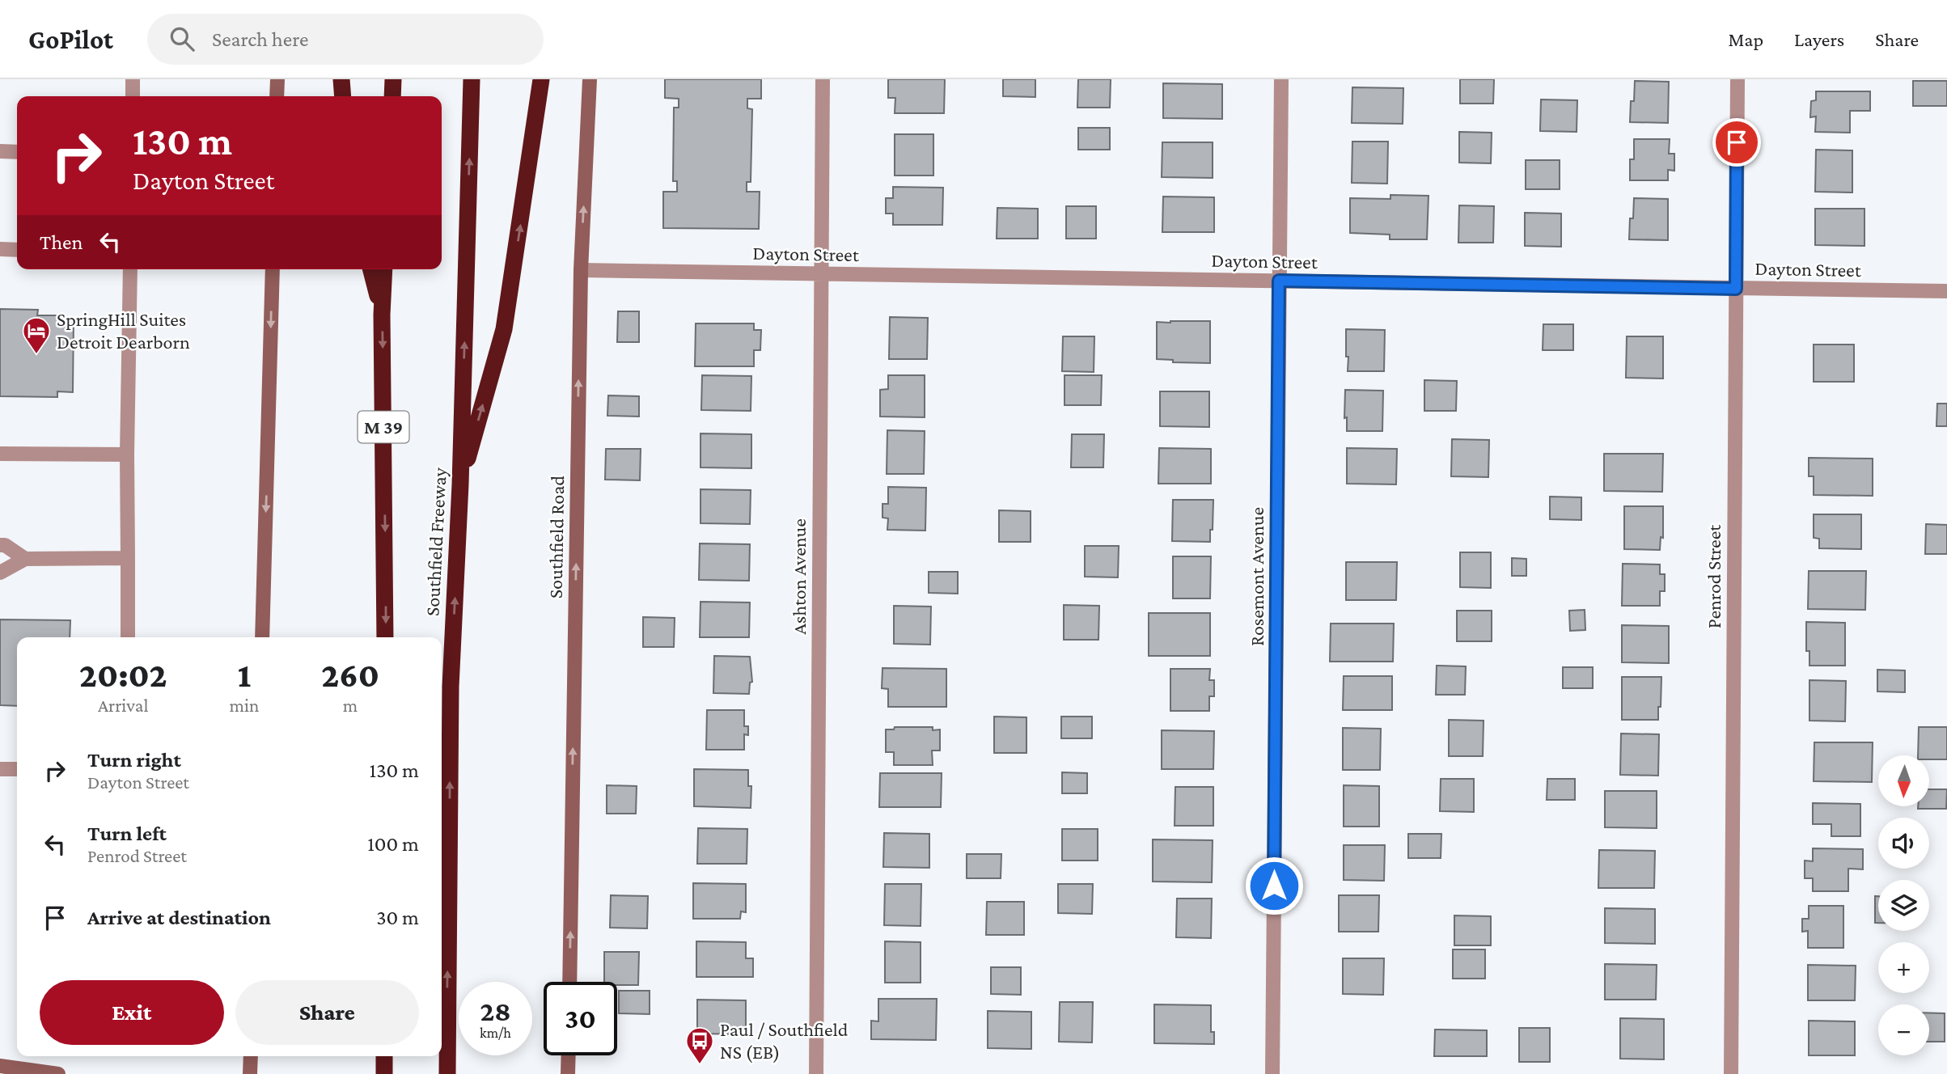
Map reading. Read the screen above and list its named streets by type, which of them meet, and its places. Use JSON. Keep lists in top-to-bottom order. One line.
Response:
{"streets":{"highway":["M 39","Southfield Freeway"],"main road":["Southfield Road"],"street":["Dayton Street","Ashton Avenue","Rosemont Avenue","Penrod Street"]},"crossings":[["Dayton Street","Southfield Road"],["Dayton Street","Ashton Avenue"],["Dayton Street","Rosemont Avenue"],["Dayton Street","Penrod Street"]],"one_way":["Southfield Road"],"places":{"hotel":["SpringHill Suites Detroit Dearborn"],"bus stop":["Paul / Southfield NS (EB)"]},"north":"bottom","page":{"header":"GoPilot","search":"Search here","nav":["Map","Layers","Share"],"turn":["130 m","Dayton Street"],"then":"Then","eta":["20:02","Arrival","1","min","260","m"],"list":[{"name":"Turn right","note":"Dayton Street","value":"130 m"},{"name":"Turn left","note":"Penrod Street","value":"100 m"},{"name":"Arrive at destination","value":"30 m"}],"map_buttons":["+","−"],"buttons":["Exit","Share"],"speed":"28 km/h","limit":"30"}}
